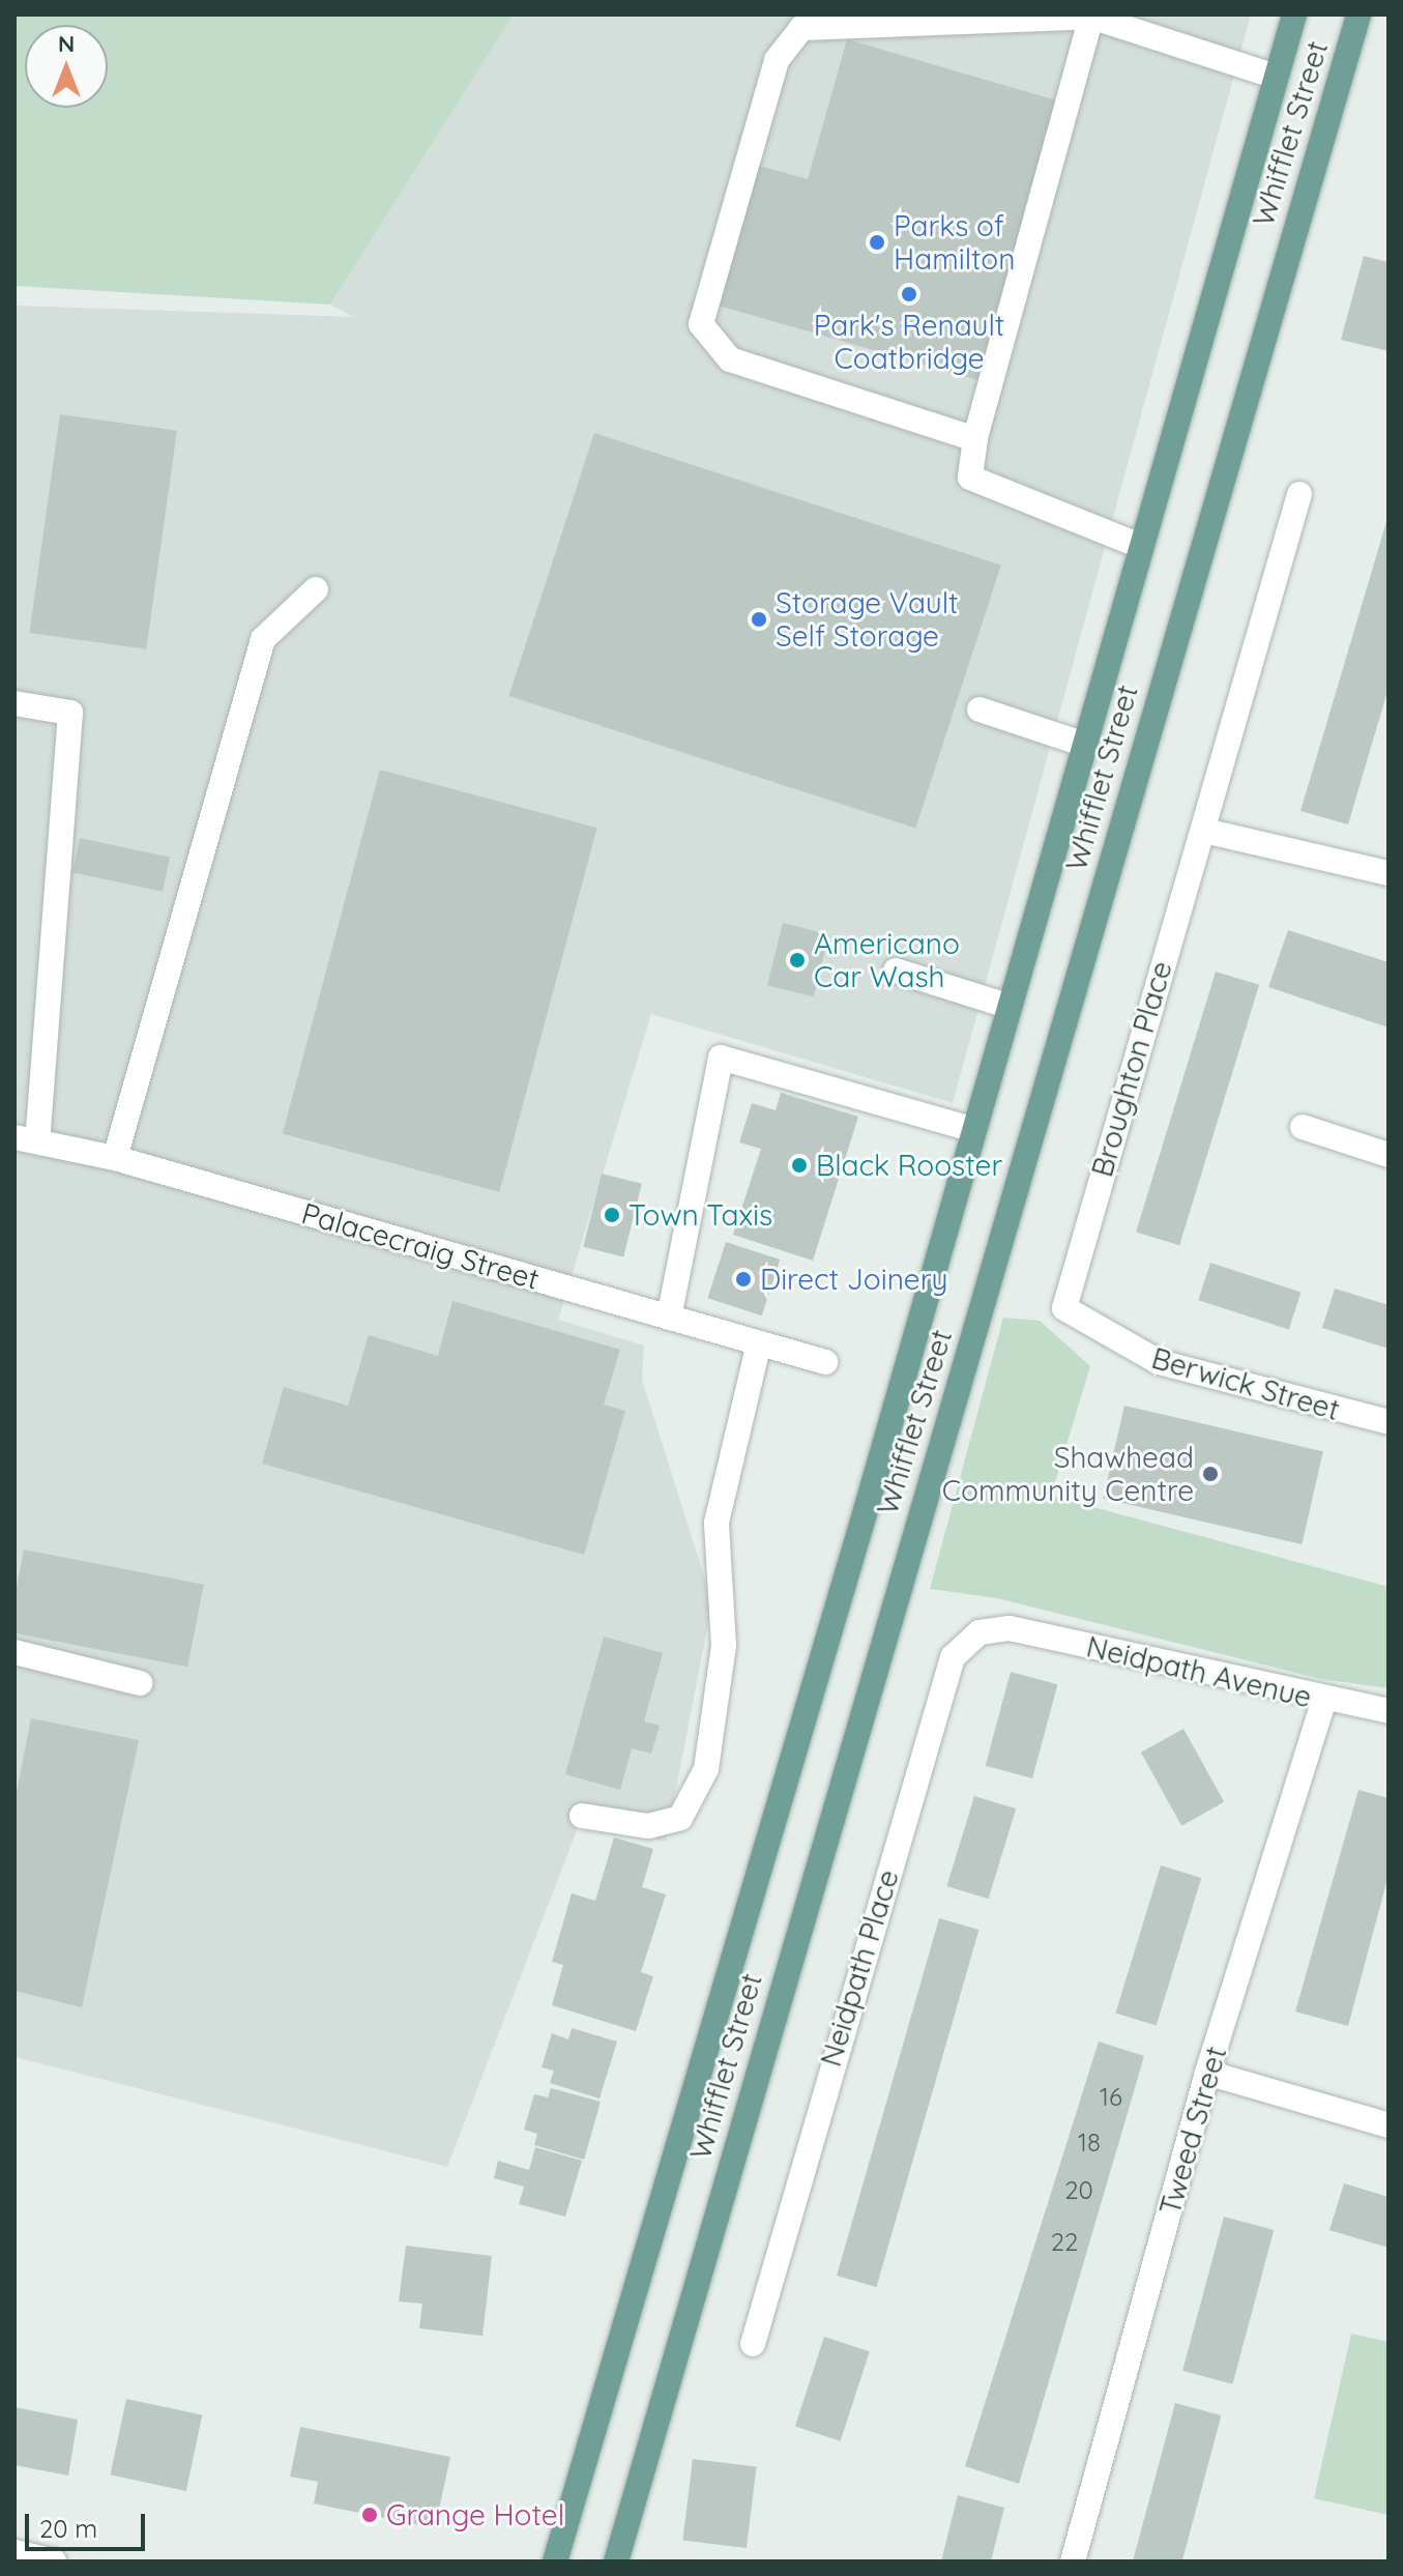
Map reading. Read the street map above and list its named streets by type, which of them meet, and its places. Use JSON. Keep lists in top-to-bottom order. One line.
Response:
{"streets":{"main road":["Whifflet Street"],"street":["Broughton Place","Palacecraig Street","Berwick Street","Neidpath Avenue","Neidpath Place","Tweed Street"]},"crossings":[["Broughton Place","Berwick Street"],["Neidpath Avenue","Neidpath Place"],["Neidpath Avenue","Tweed Street"]],"places":["Parks of Hamilton","Park's Renault Coatbridge","Storage Vault Self Storage","Americano Car Wash","Black Rooster","Town Taxis","Direct Joinery","Shawhead Community Centre","Grange Hotel"],"house_numbers":["16","18","20","22"],"scale_bar":"20 m","north":"top"}
